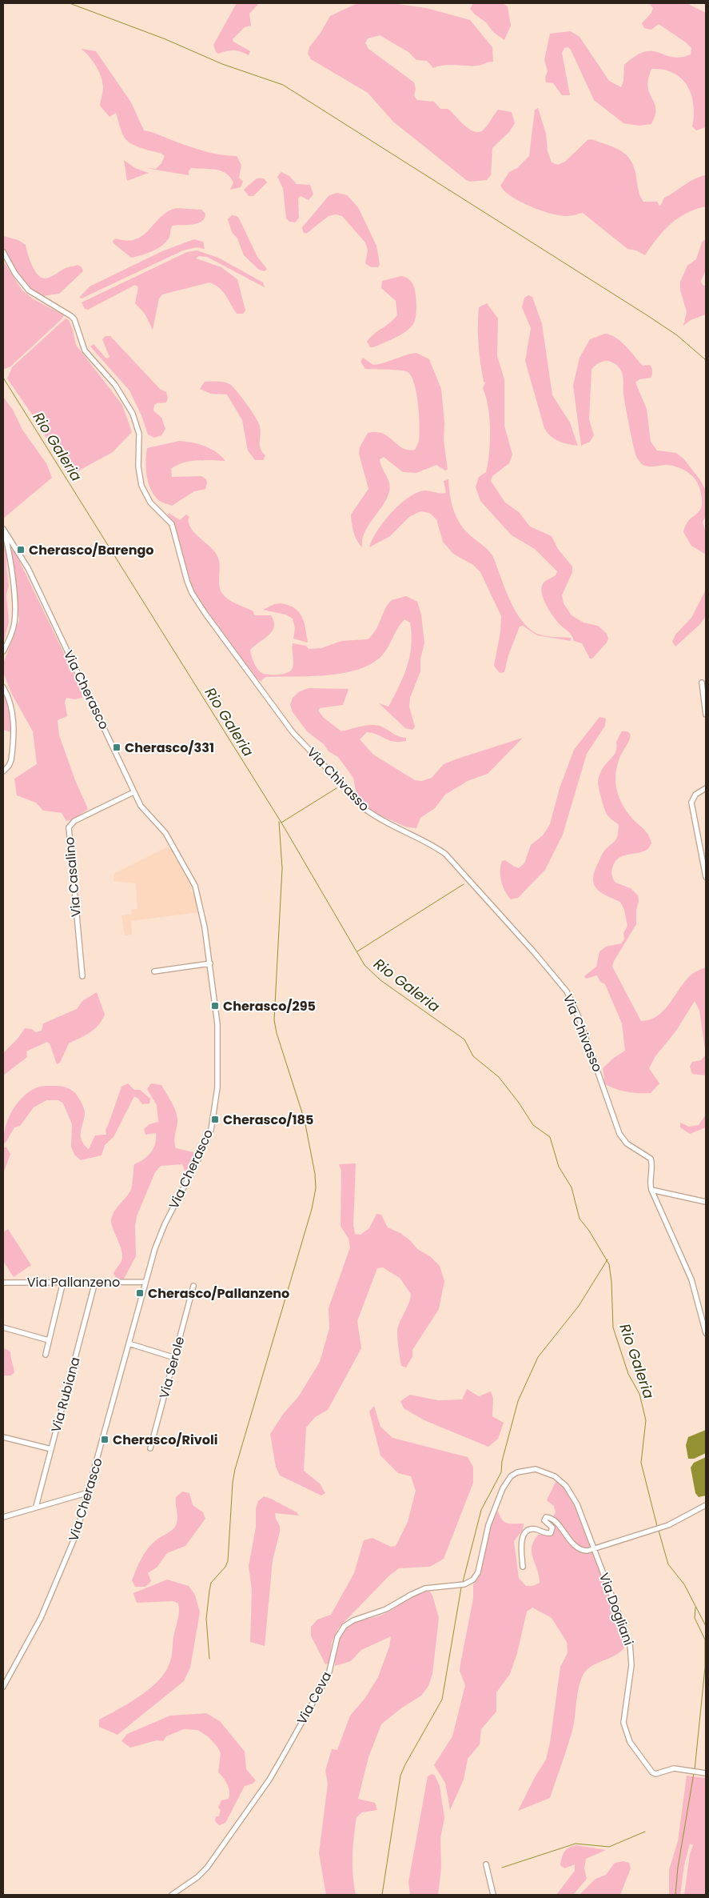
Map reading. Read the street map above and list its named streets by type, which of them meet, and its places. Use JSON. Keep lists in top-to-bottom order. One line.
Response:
{"streets":{"street":["Via Cherasco","Via Chivasso","Via Casalino","Via Pallanzeno","Via Serole","Via Rubiana","Via Dogliani","Via Ceva"]},"crossings":[["Via Cherasco","Via Casalino"],["Via Cherasco","Via Pallanzeno"],["Via Pallanzeno","Via Rubiana"],["Via Dogliani","Via Ceva"]],"water":["Rio Galeria"],"places":{"transit":["Cherasco/Barengo","Cherasco/331","Cherasco/295","Cherasco/185","Cherasco/Pallanzeno","Cherasco/Rivoli"]}}
